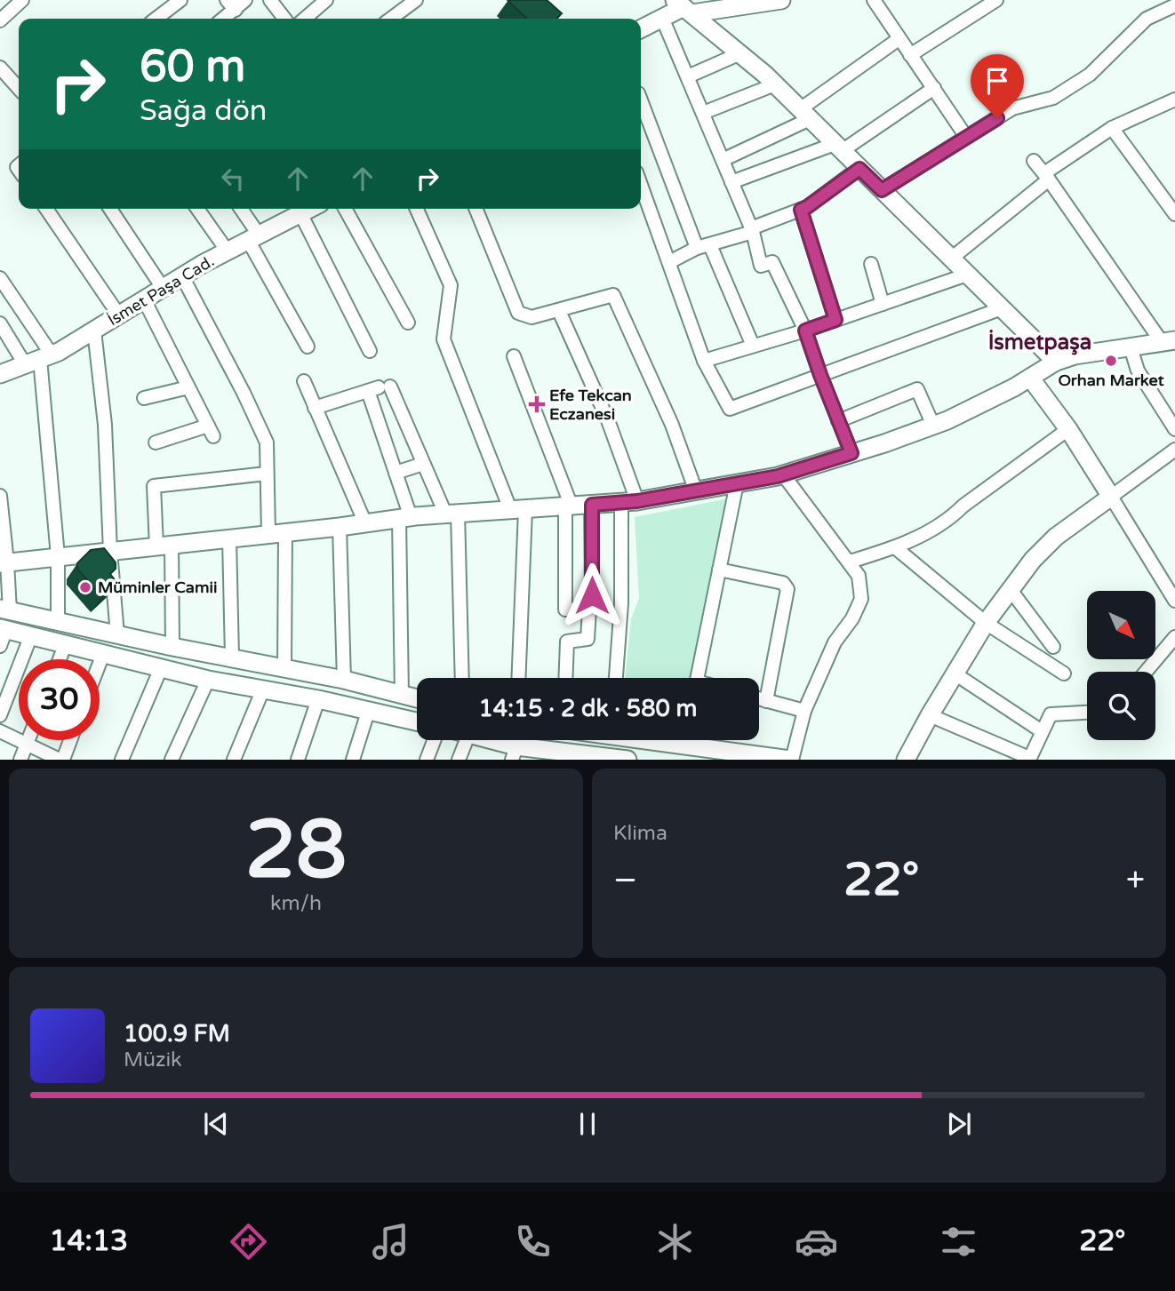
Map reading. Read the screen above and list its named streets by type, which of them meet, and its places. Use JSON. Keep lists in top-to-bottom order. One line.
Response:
{"streets":{"main road":["İsmet Paşa Cad."]},"districts":["İsmetpaşa"],"places":{"other":["Orhan Market","Müminler Camii"],"health":["Efe Tekcan Eczanesi"]},"north":"bottom right","page":{"turn":["60 m","Sağa dön"],"limit":"30","trip":"14:15 · 2 dk · 580 m","tile":[["28","km/h"],"Klima"],"heat":["−","22°","+"],"song":["100.9 FM","Müzik"],"tabs":["14:13","22°"]}}
